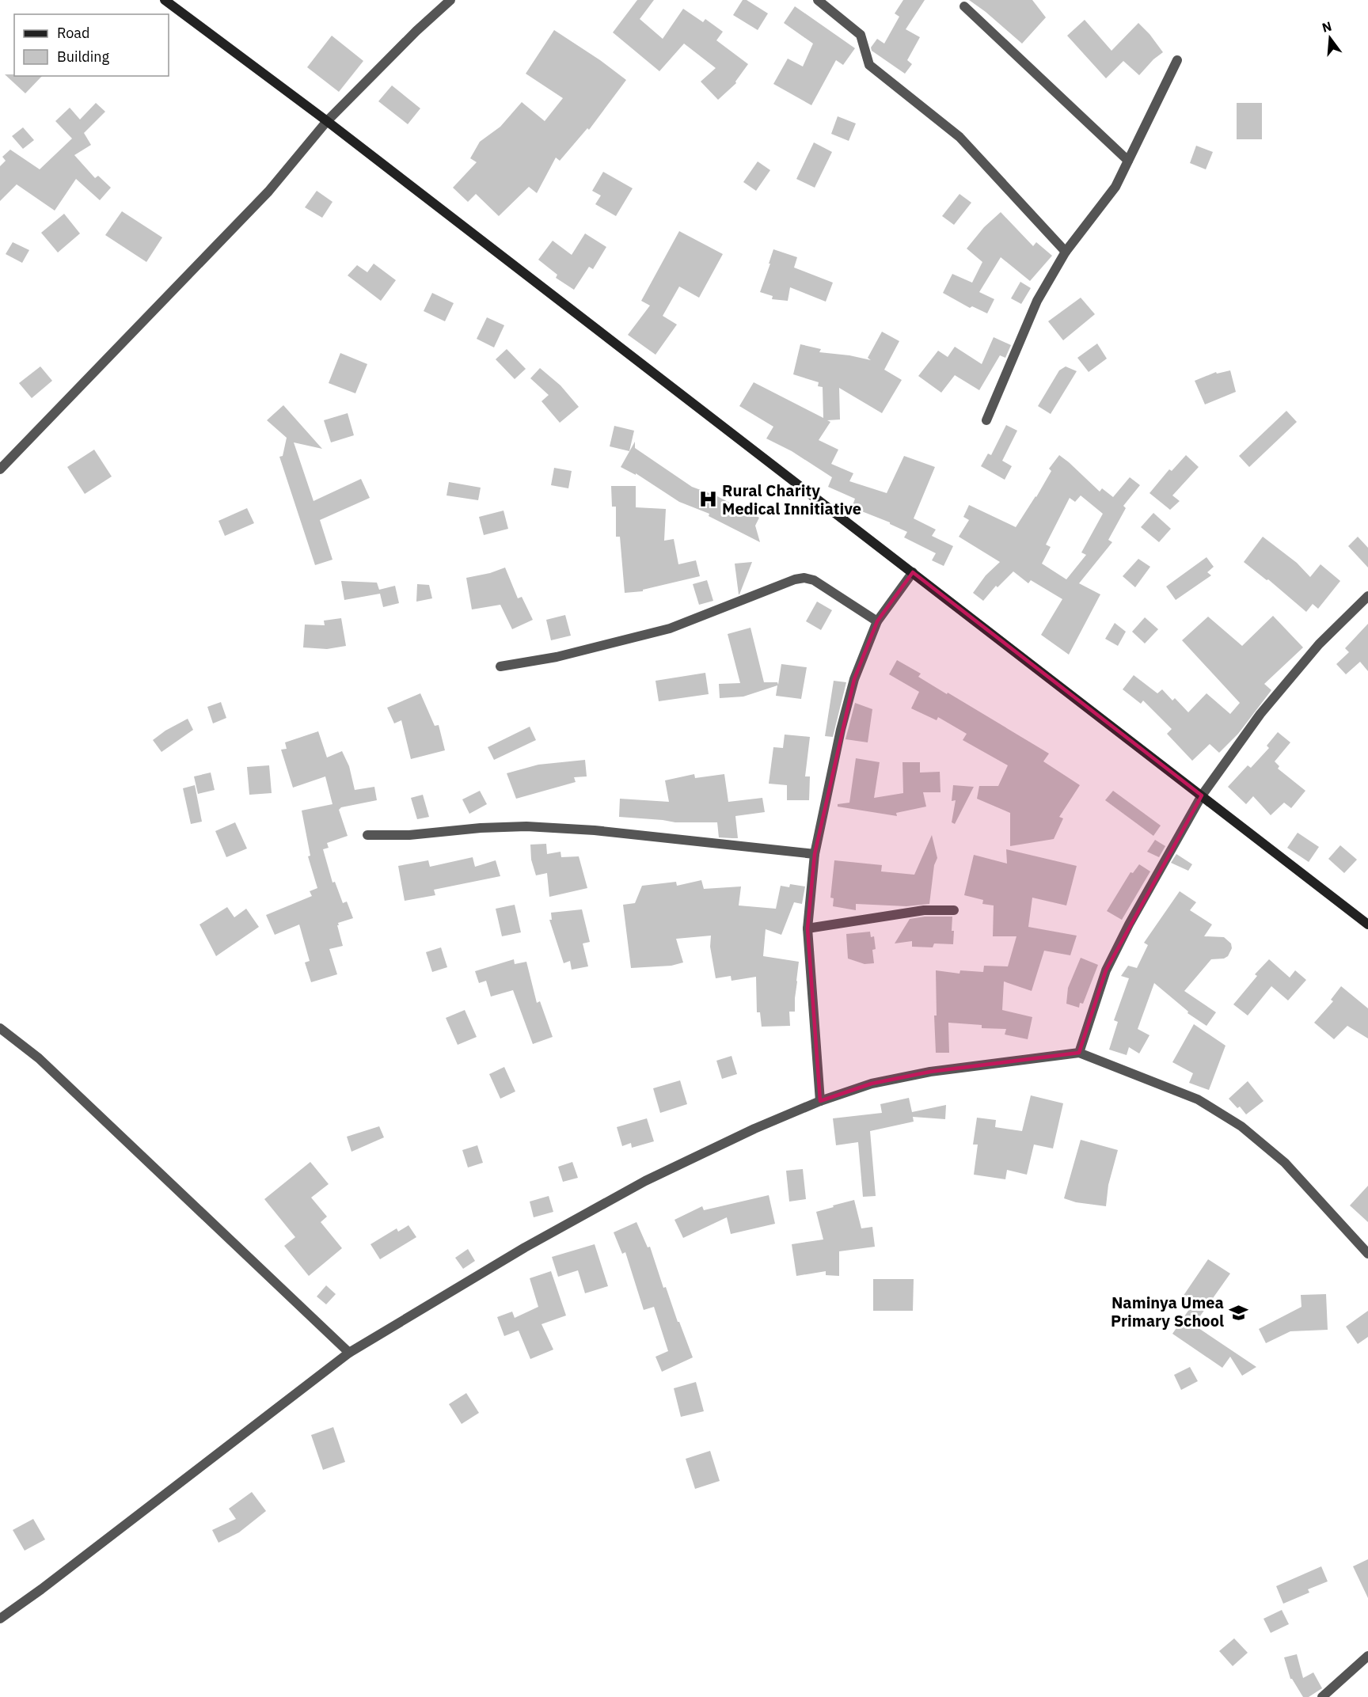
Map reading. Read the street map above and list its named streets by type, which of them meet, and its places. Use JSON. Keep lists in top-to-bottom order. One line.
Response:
{"places":{"hospital":["Rural Charity Medical Innitiative"],"school or university":["Naminya Umea Primary School"]},"legend":["Road","Building"],"north":"top"}
